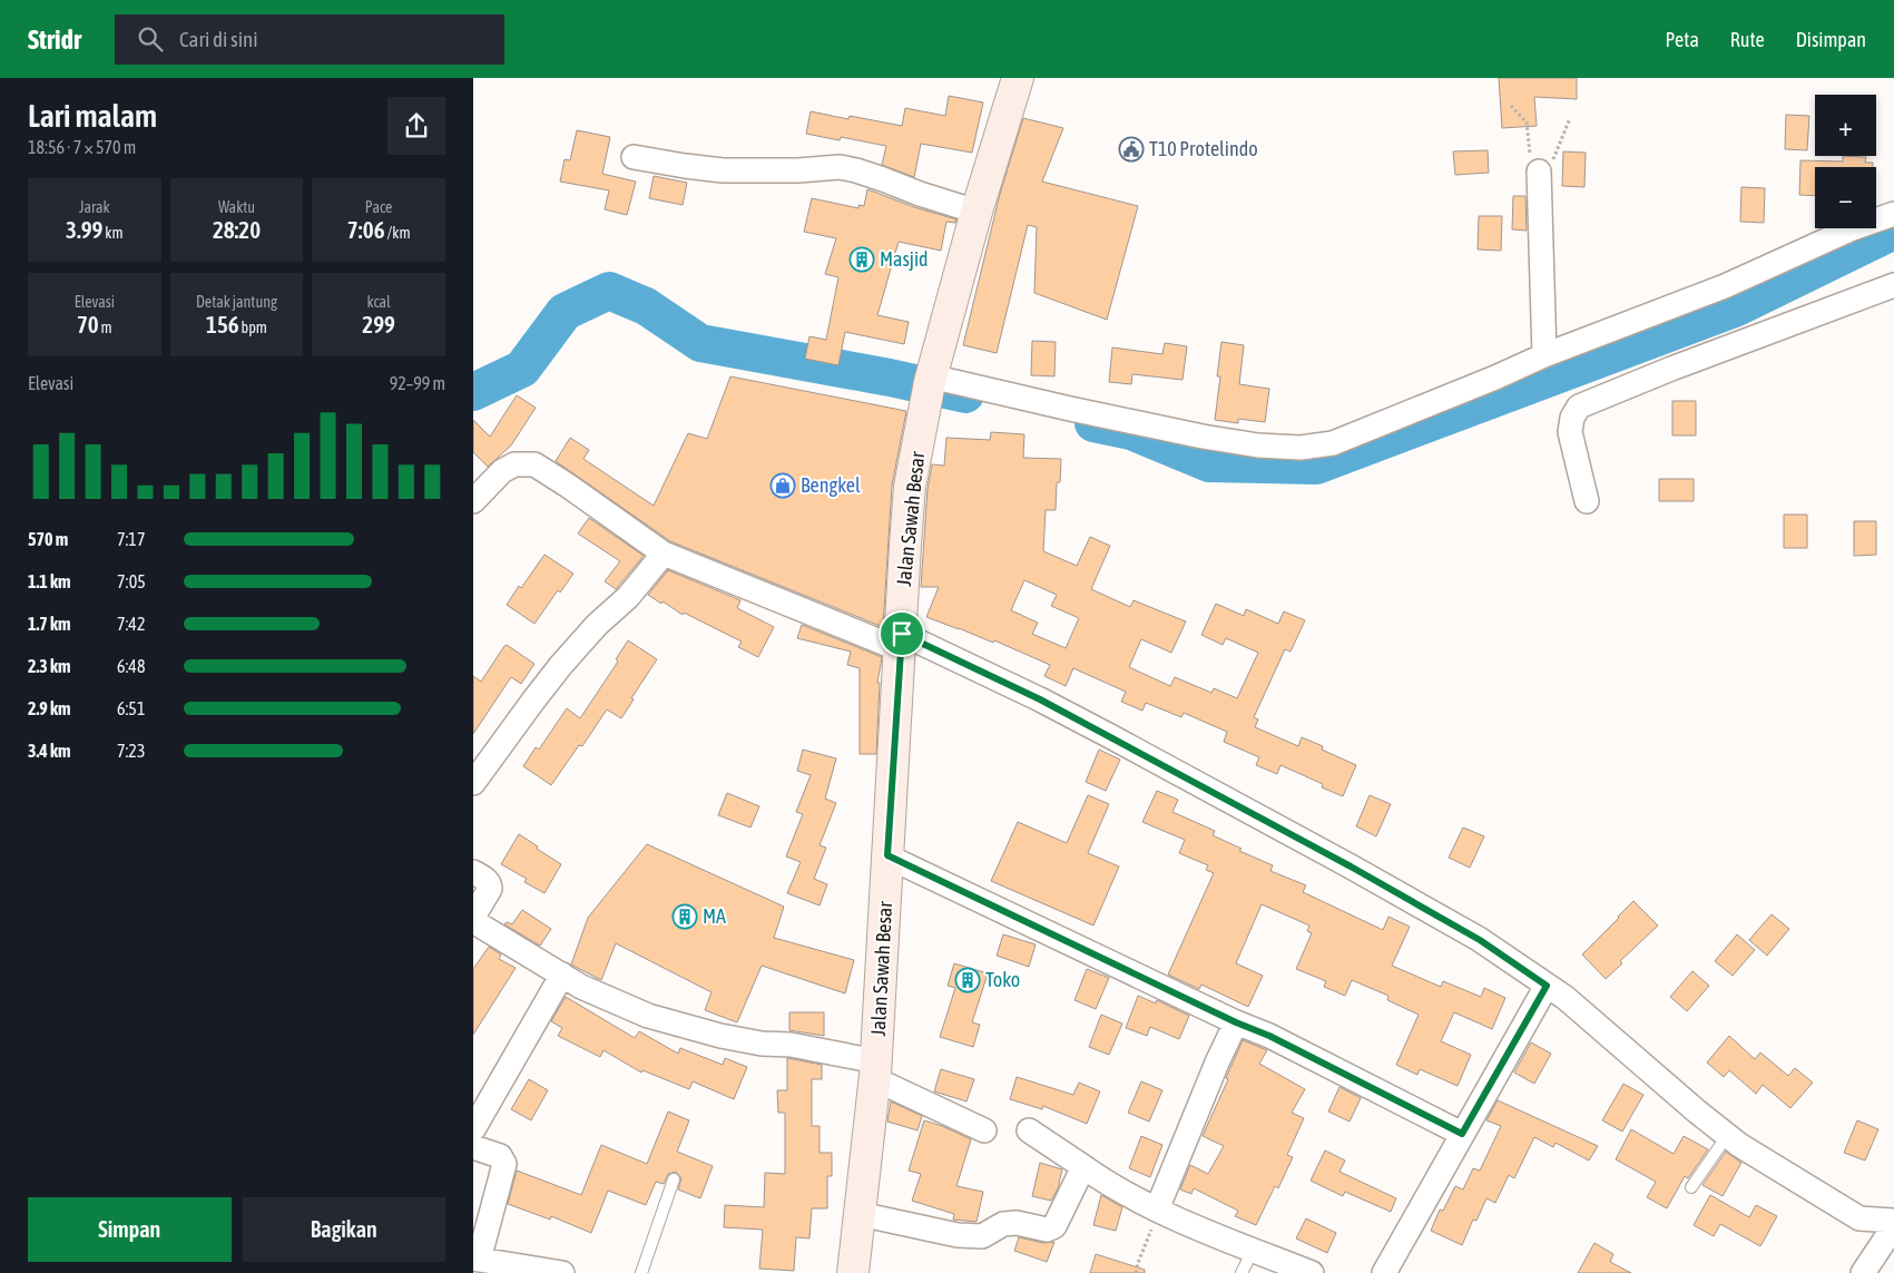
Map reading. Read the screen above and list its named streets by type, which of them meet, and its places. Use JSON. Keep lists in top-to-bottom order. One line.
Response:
{"streets":{"main road":["Jalan Sawah Besar"]},"places":{"public building":["T10 Protelindo"],"building":["Masjid","MA","Toko"],"shop":["Bengkel"]},"page":{"header":"Stridr","search":"Cari di sini","nav":["Peta","Rute","Disimpan"],"heading":["Lari malam","18:56 · 7 × 570 m"],"map_buttons":["+","−"],"stats":[["Jarak","3.99 km"],["Waktu","28:20"],["Pace","7:06 /km"],["Elevasi","70 m"],["Detak jantung","156 bpm"],["kcal","299"]],"chart":["Elevasi","92–99 m"],"list":[{"name":"570 m","note":"7:17"},{"name":"1.1 km","note":"7:05"},{"name":"1.7 km","note":"7:42"},{"name":"2.3 km","note":"6:48"},{"name":"2.9 km","note":"6:51"},{"name":"3.4 km","note":"7:23"}],"buttons":["Simpan","Bagikan"]}}
